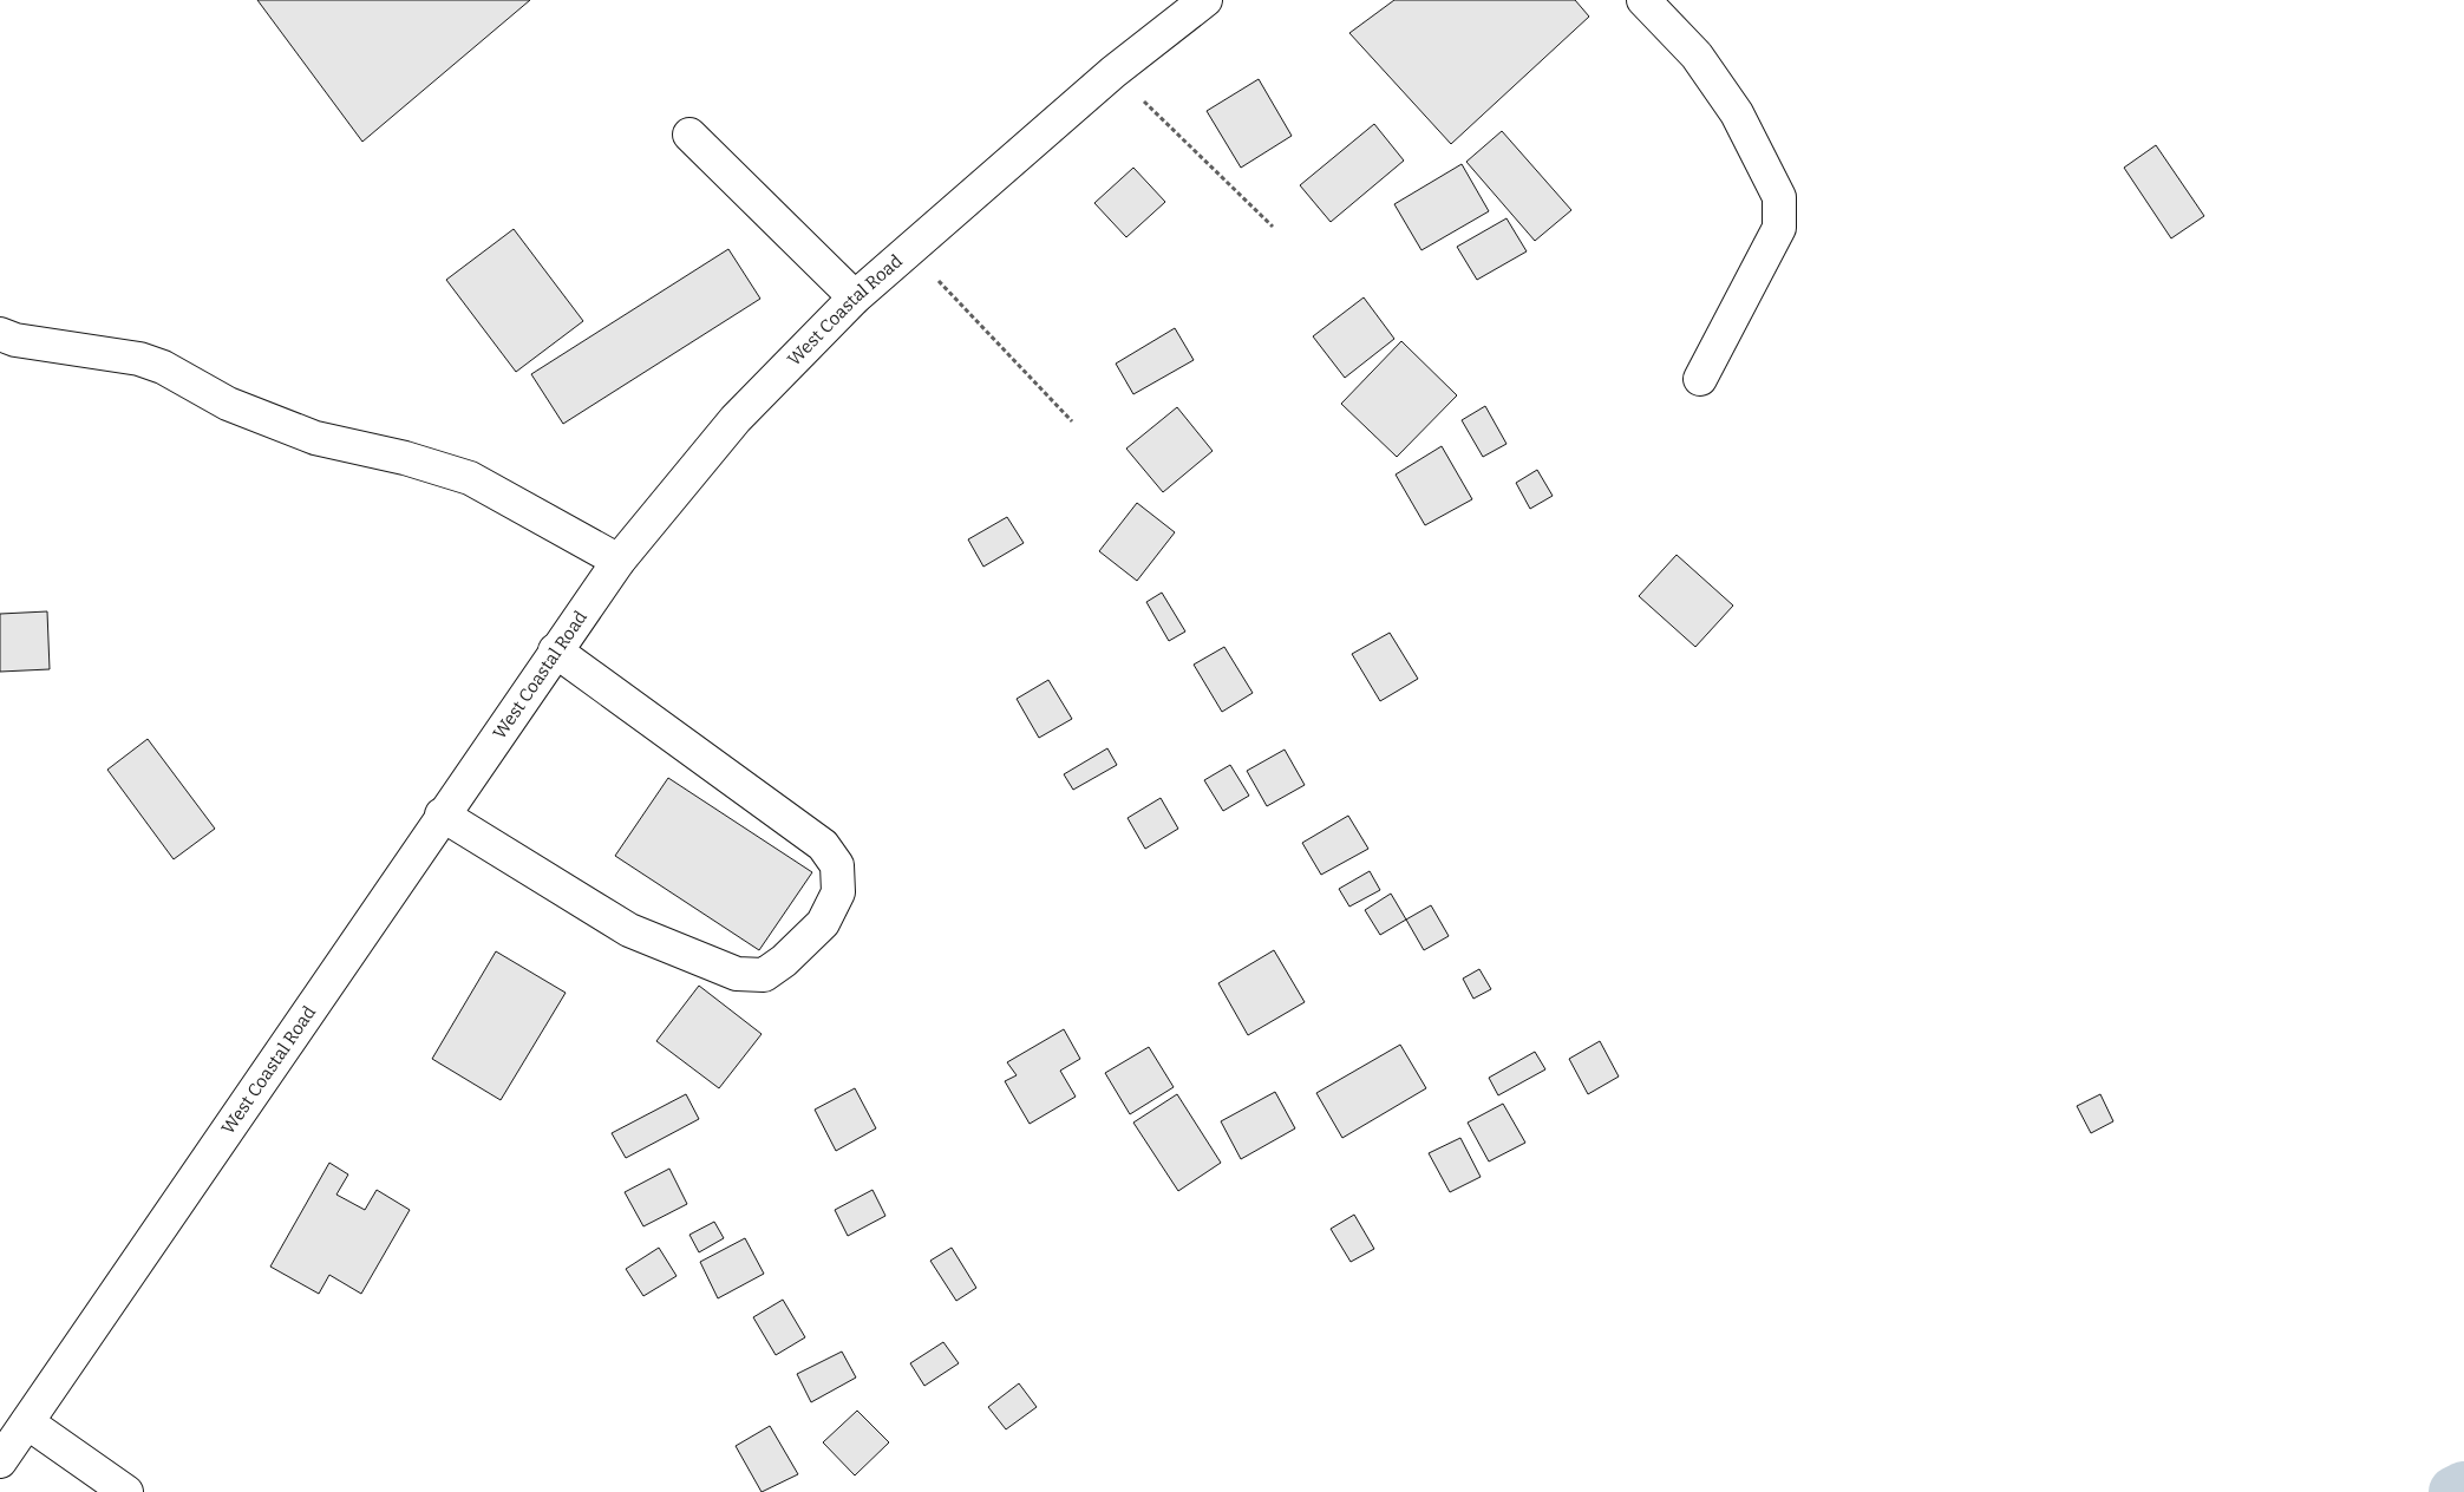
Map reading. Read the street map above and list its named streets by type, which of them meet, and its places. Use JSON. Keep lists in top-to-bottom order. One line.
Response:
{"streets":{"main road":["West Coastal Road"]}}
